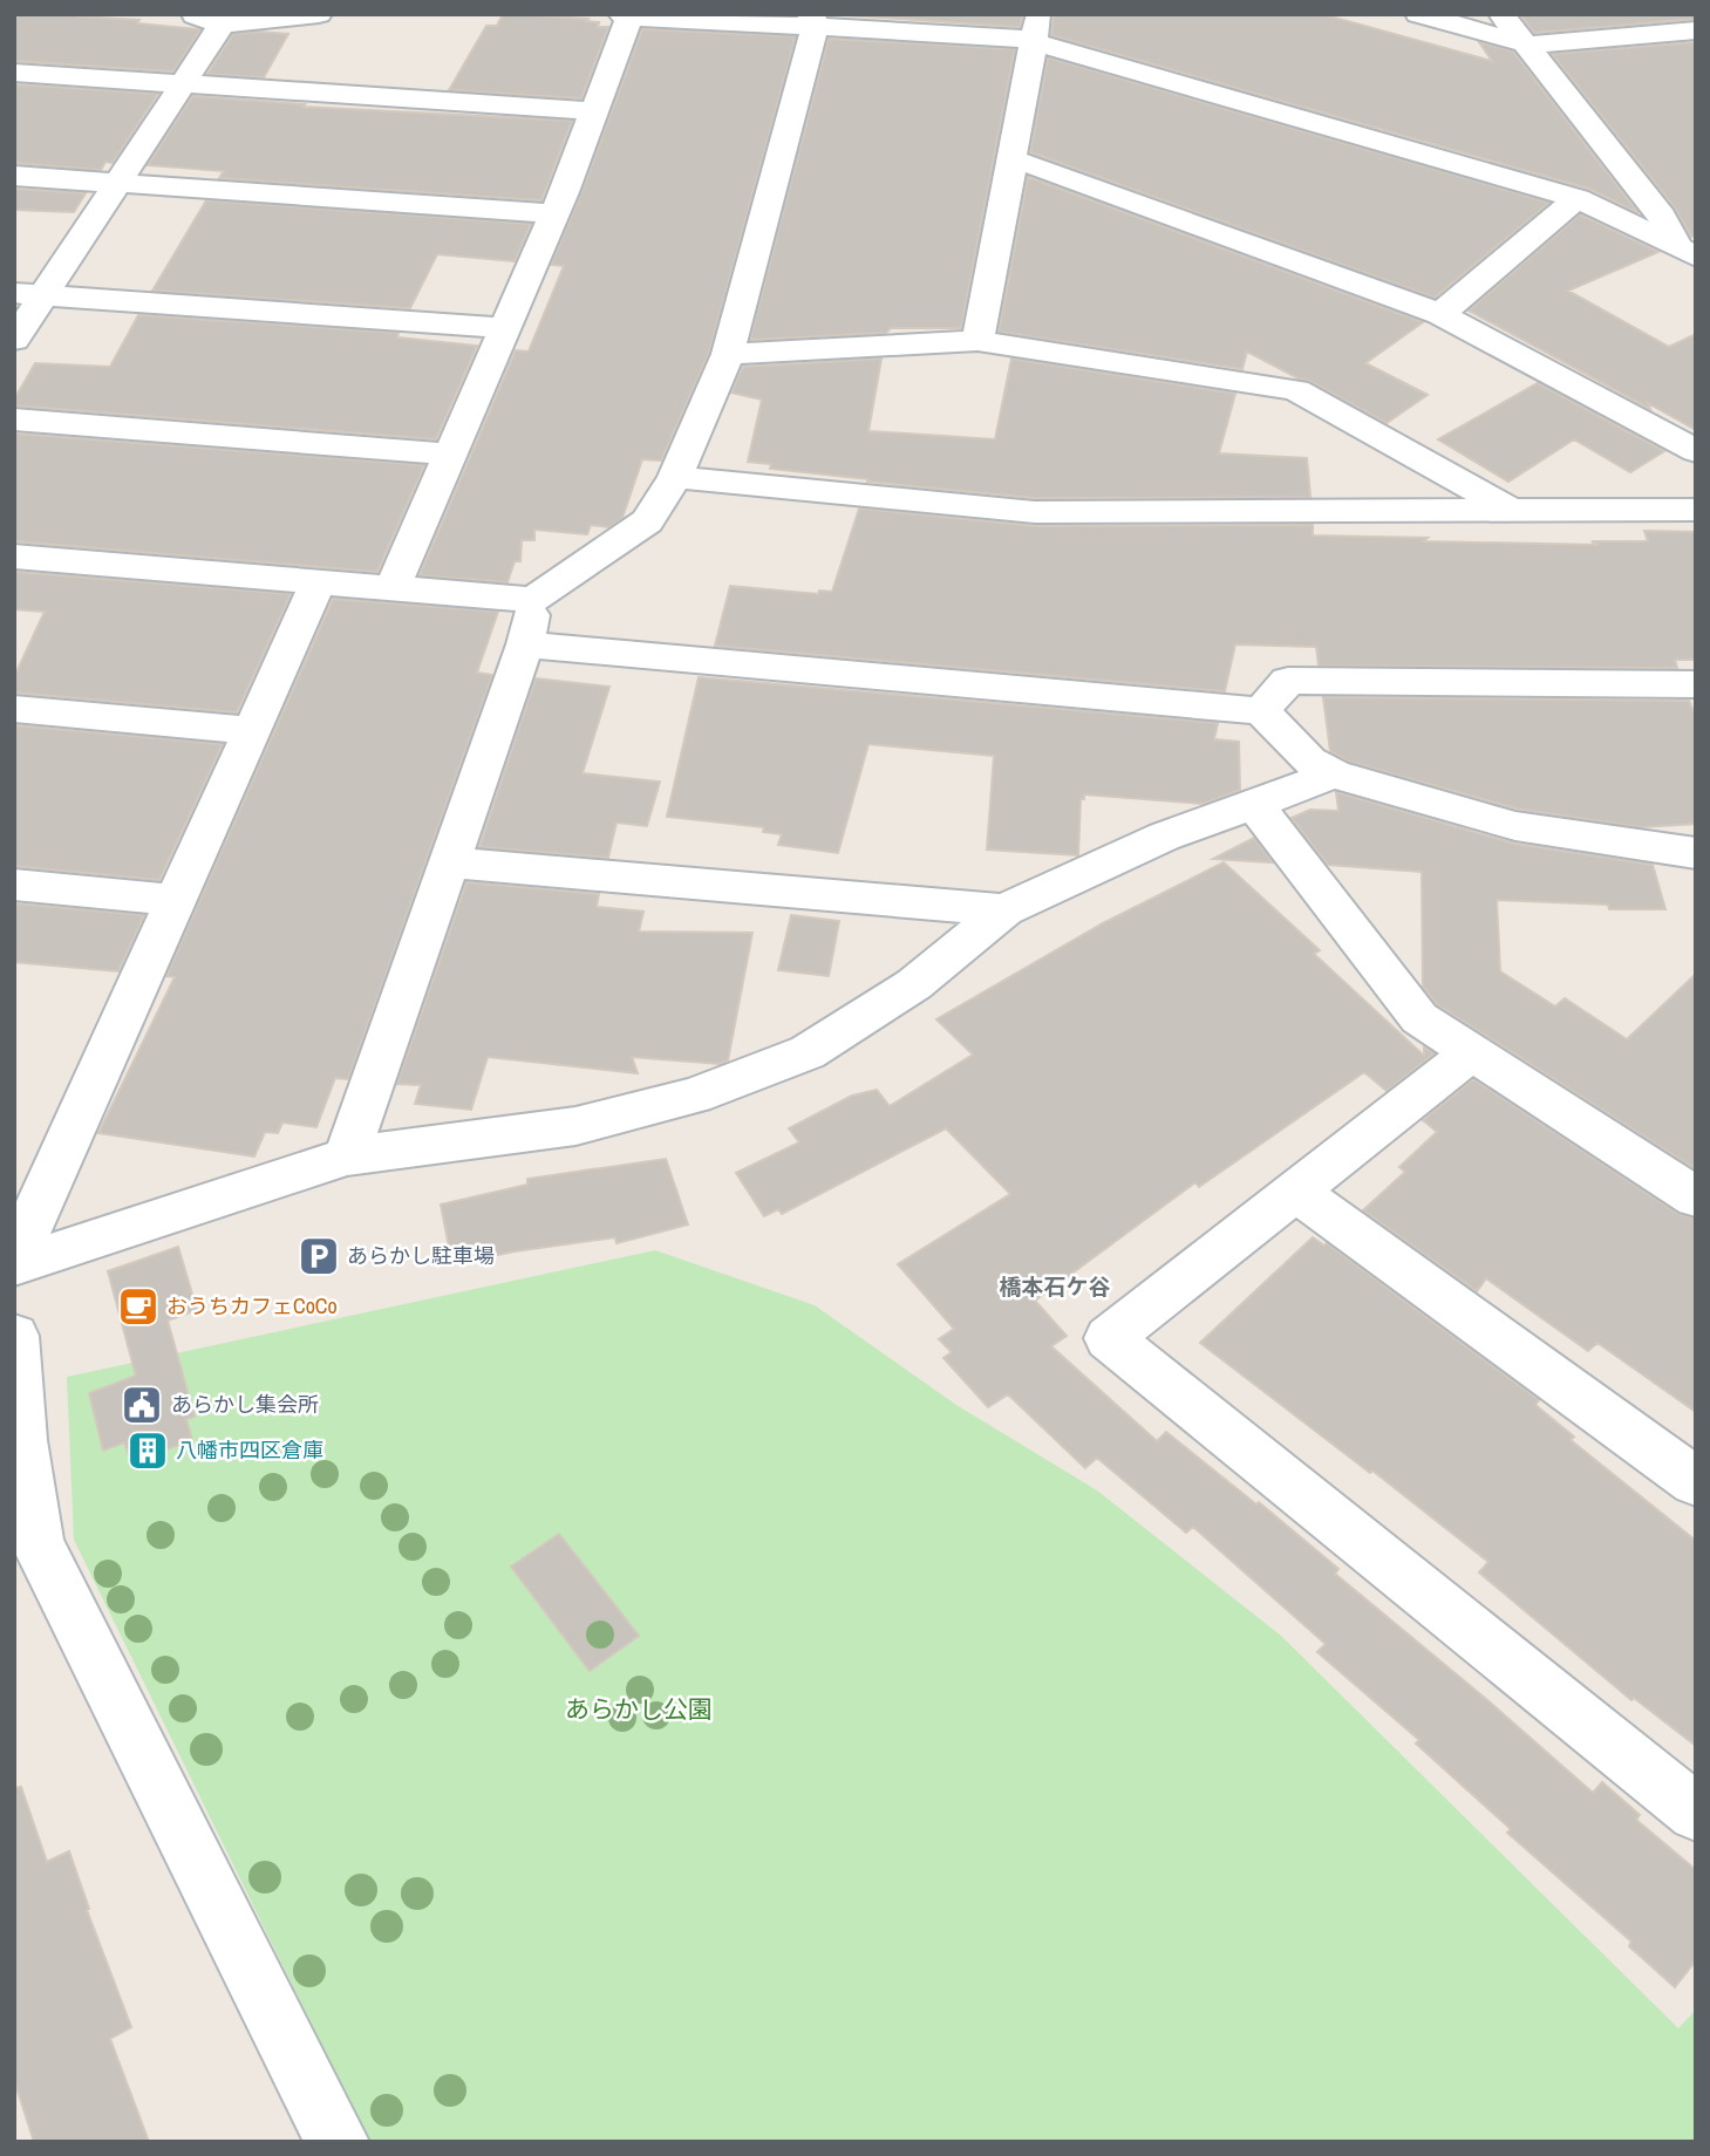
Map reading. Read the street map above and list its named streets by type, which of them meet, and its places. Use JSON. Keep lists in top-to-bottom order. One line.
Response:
{"districts":["橋本石ケ谷"],"parks":["あらかし公園"],"places":{"parking":["あらかし駐車場"],"cafe":["おうちカフェCoCo"],"public building":["あらかし集会所"],"building":["八幡市四区倉庫"]}}
